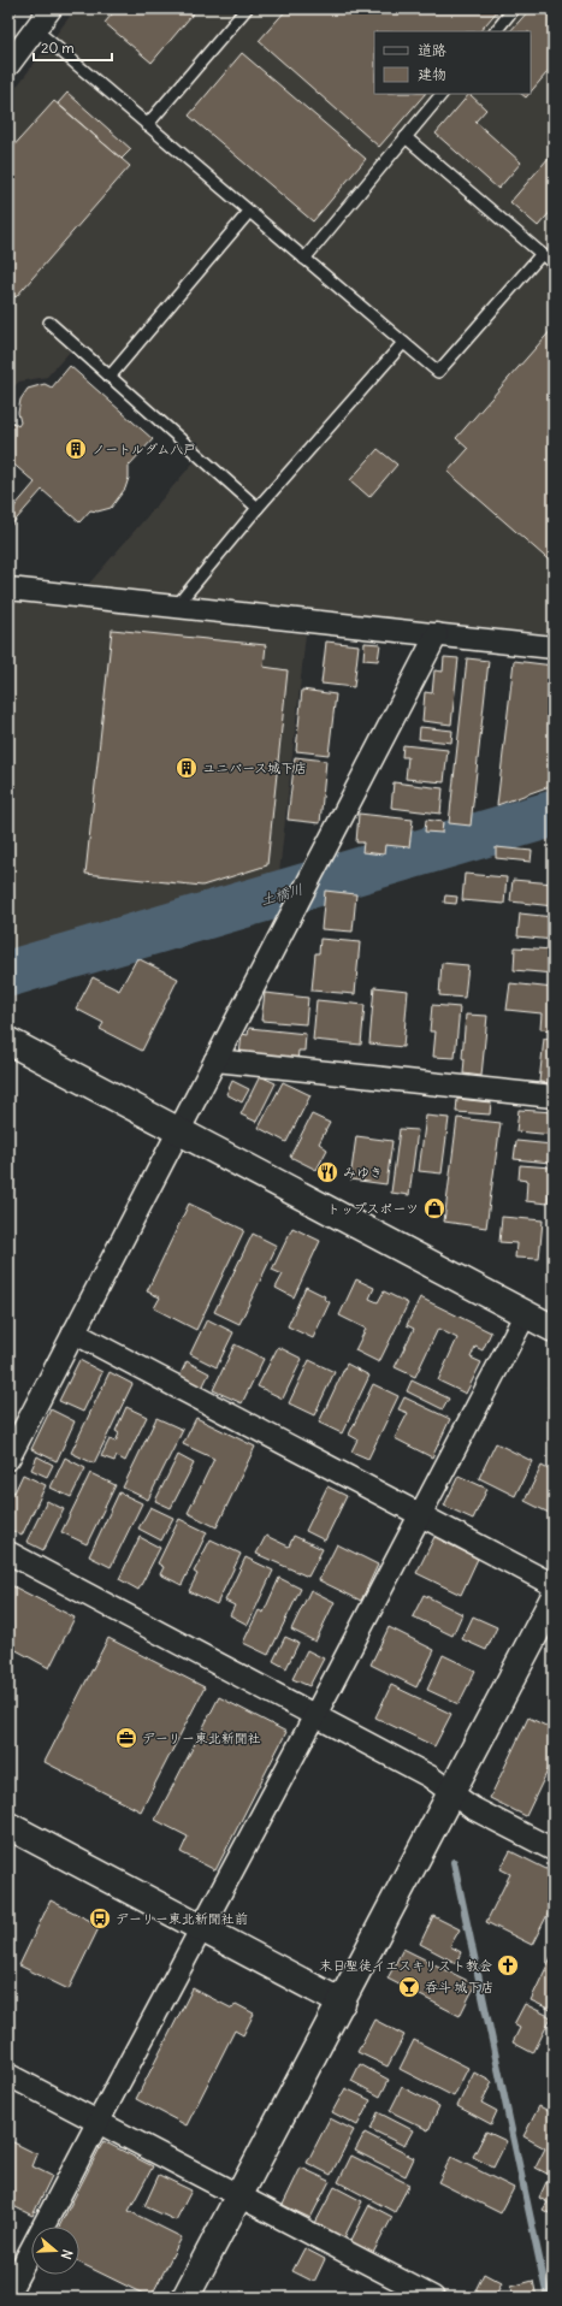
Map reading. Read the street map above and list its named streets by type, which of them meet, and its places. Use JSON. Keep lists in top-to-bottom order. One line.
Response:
{"water":["土橋川"],"places":{"building":["ノートルダム八戸","ユニバース城下店"],"restaurant":["みゆき"],"shop":["トップスポーツ"],"office":["デーリー東北新聞社"],"bus stop":["デーリー東北新聞社前"],"church":["末日聖徒イエスキリスト教会"],"bar":["呑斗 城下店"]},"legend":["道路","建物"],"scale_bar":"20 m","north":"right"}
